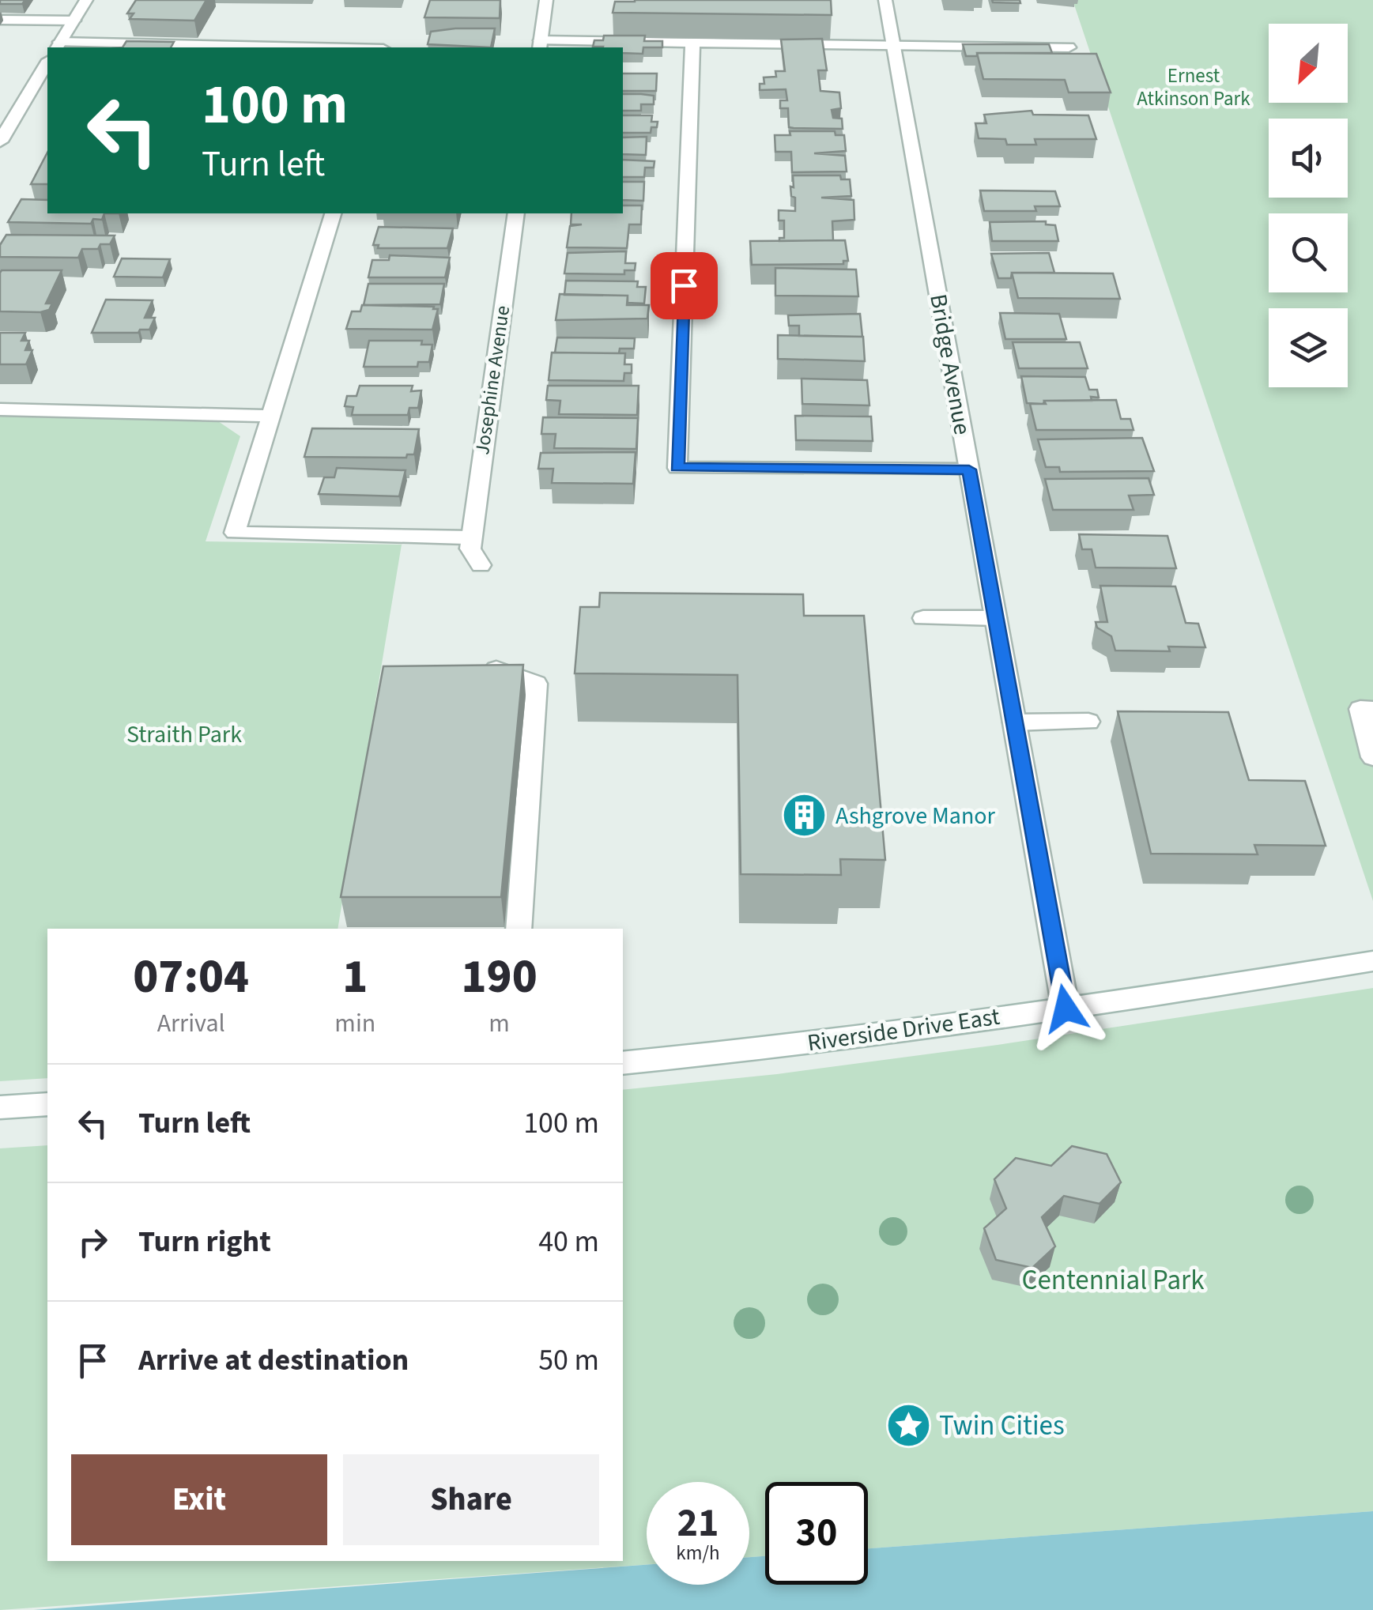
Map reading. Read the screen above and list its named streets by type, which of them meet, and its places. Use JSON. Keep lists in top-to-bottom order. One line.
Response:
{"streets":{"street":["Bridge Avenue","Josephine Avenue","Riverside Drive East"]},"crossings":[["Bridge Avenue","Riverside Drive East"]],"parks":["Ernest Atkinson Park","Straith Park","Centennial Park"],"places":{"building":["Ashgrove Manor"],"place":["Twin Cities"]},"north":"bottom left","page":{"turn":["100 m","Turn left"],"eta":["07:04","Arrival","1","min","190","m"],"list":[{"name":"Turn left","value":"100 m"},{"name":"Turn right","value":"40 m"},{"name":"Arrive at destination","value":"50 m"}],"buttons":["Exit","Share"],"speed":"21 km/h","limit":"30"}}
